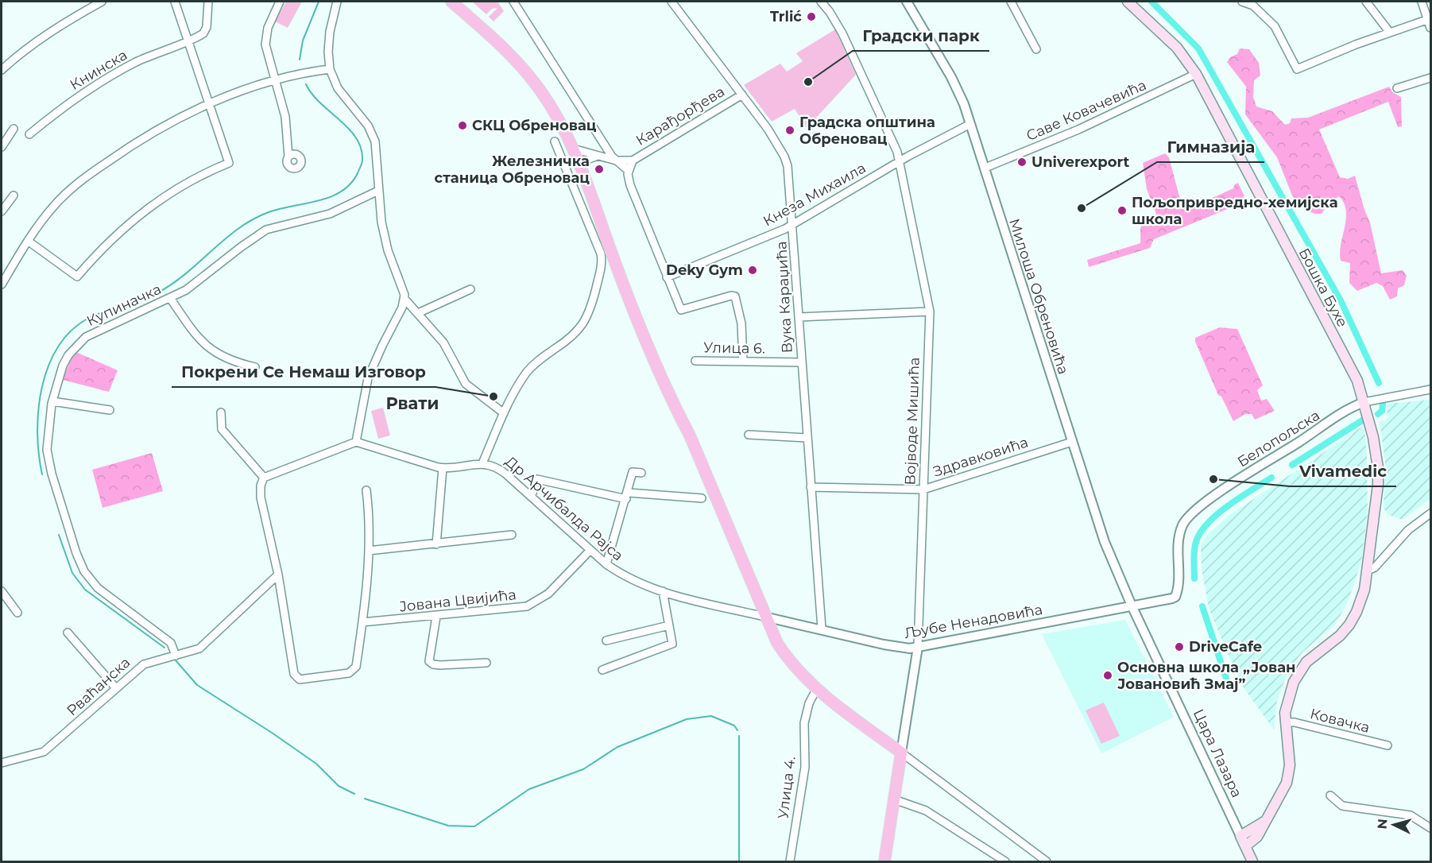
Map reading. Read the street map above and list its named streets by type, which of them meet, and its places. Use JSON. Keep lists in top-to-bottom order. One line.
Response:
{"streets":{"main road":["Бошка Бухе","Војводе Мишића","Цара Лазара"],"street":["Книнска","Саве Ковачевића","Карађорђева","Кнеза Михаила","Милоша Обреновића","Вука Караџића","Купиначка","Улица 6.","Белопољска","Здравковића","Др Арчибалда Рајса","Јована Цвијића","Љубе Ненадовића","Рваћанска","Ковачка","Улица 4."]},"crossings":[["Саве Ковачевића","Бошка Бухе"],["Саве Ковачевића","Милоша Обреновића"],["Карађорђева","Вука Караџића"],["Кнеза Михаила","Милоша Обреновића"],["Кнеза Михаила","Вука Караџића"],["Кнеза Михаила","Војводе Мишића"],["Бошка Бухе","Белопољска"],["Бошка Бухе","Ковачка"],["Бошка Бухе","Цара Лазара"],["Милоша Обреновића","Белопољска"],["Милоша Обреновића","Здравковића"],["Милоша Обреновића","Љубе Ненадовића"],["Милоша Обреновића","Цара Лазара"],["Вука Караџића","Улица 6."],["Вука Караџића","Здравковића"],["Вука Караџића","Љубе Ненадовића"],["Купиначка","Рваћанска"],["Војводе Мишића","Здравковића"],["Војводе Мишића","Љубе Ненадовића"],["Белопољска","Љубе Ненадовића"],["Белопољска","Цара Лазара"],["Др Арчибалда Рајса","Јована Цвијића"],["Др Арчибалда Рајса","Љубе Ненадовића"],["Љубе Ненадовића","Цара Лазара"]],"districts":["Рвати"],"places":["Trlić","Градски парк","СКЦ Обреновац","Градска општина Обреновац","Univerexport","Железничка станица Обреновац","Гимназија","Пољопривредно-хемијска школа","Deky Gym","Покрени Се Немаш Изговор","Vivamedic","DriveCafe","Основна школа „Јован Јовановић Змај”"],"north":"left"}
